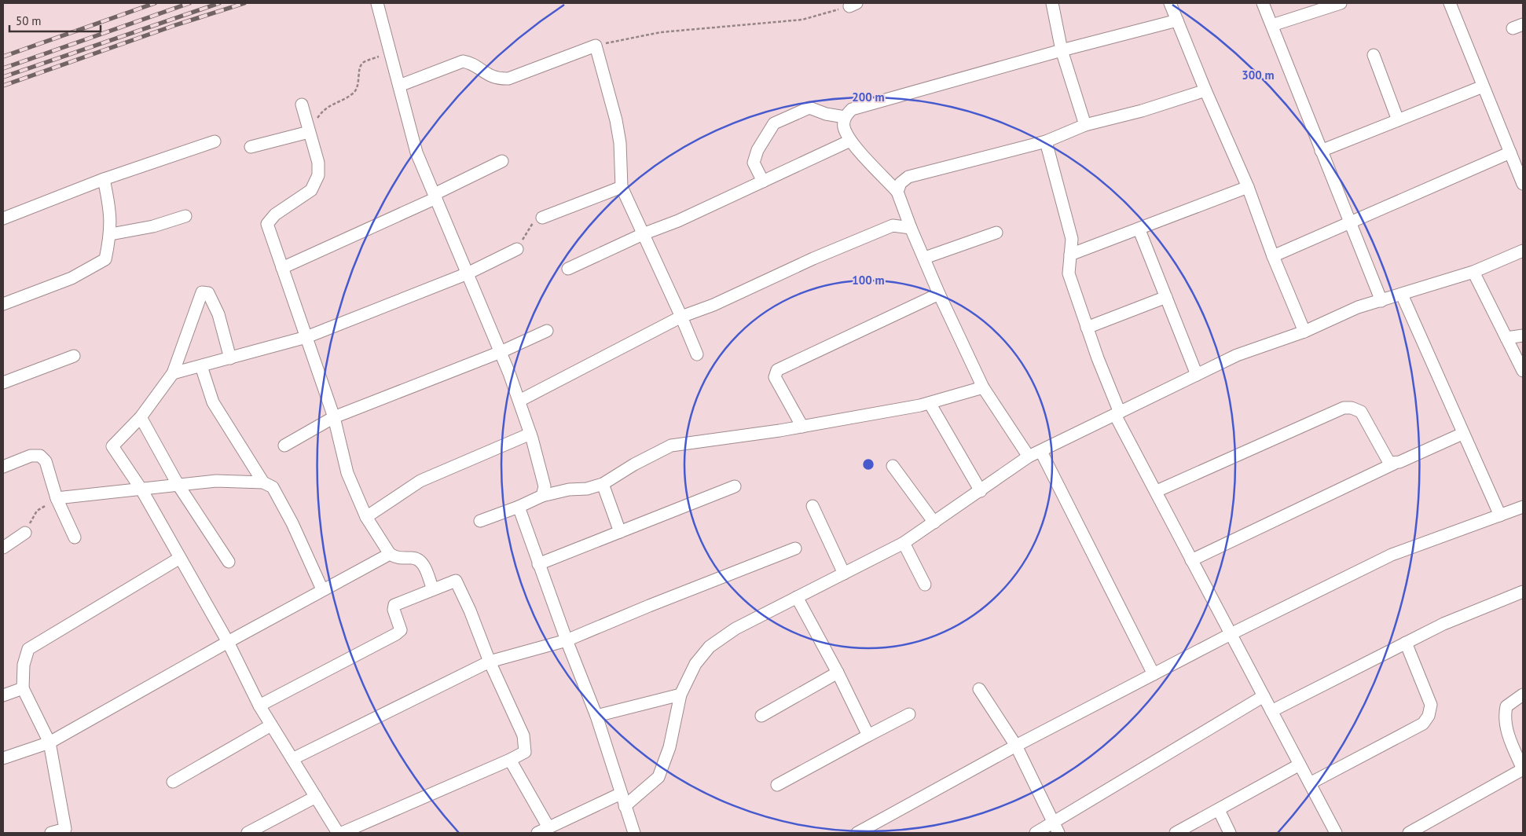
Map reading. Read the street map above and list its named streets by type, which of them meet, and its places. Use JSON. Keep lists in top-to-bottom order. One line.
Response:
{"scale_bar":"50 m","rings":["300 m","200 m","100 m"]}
